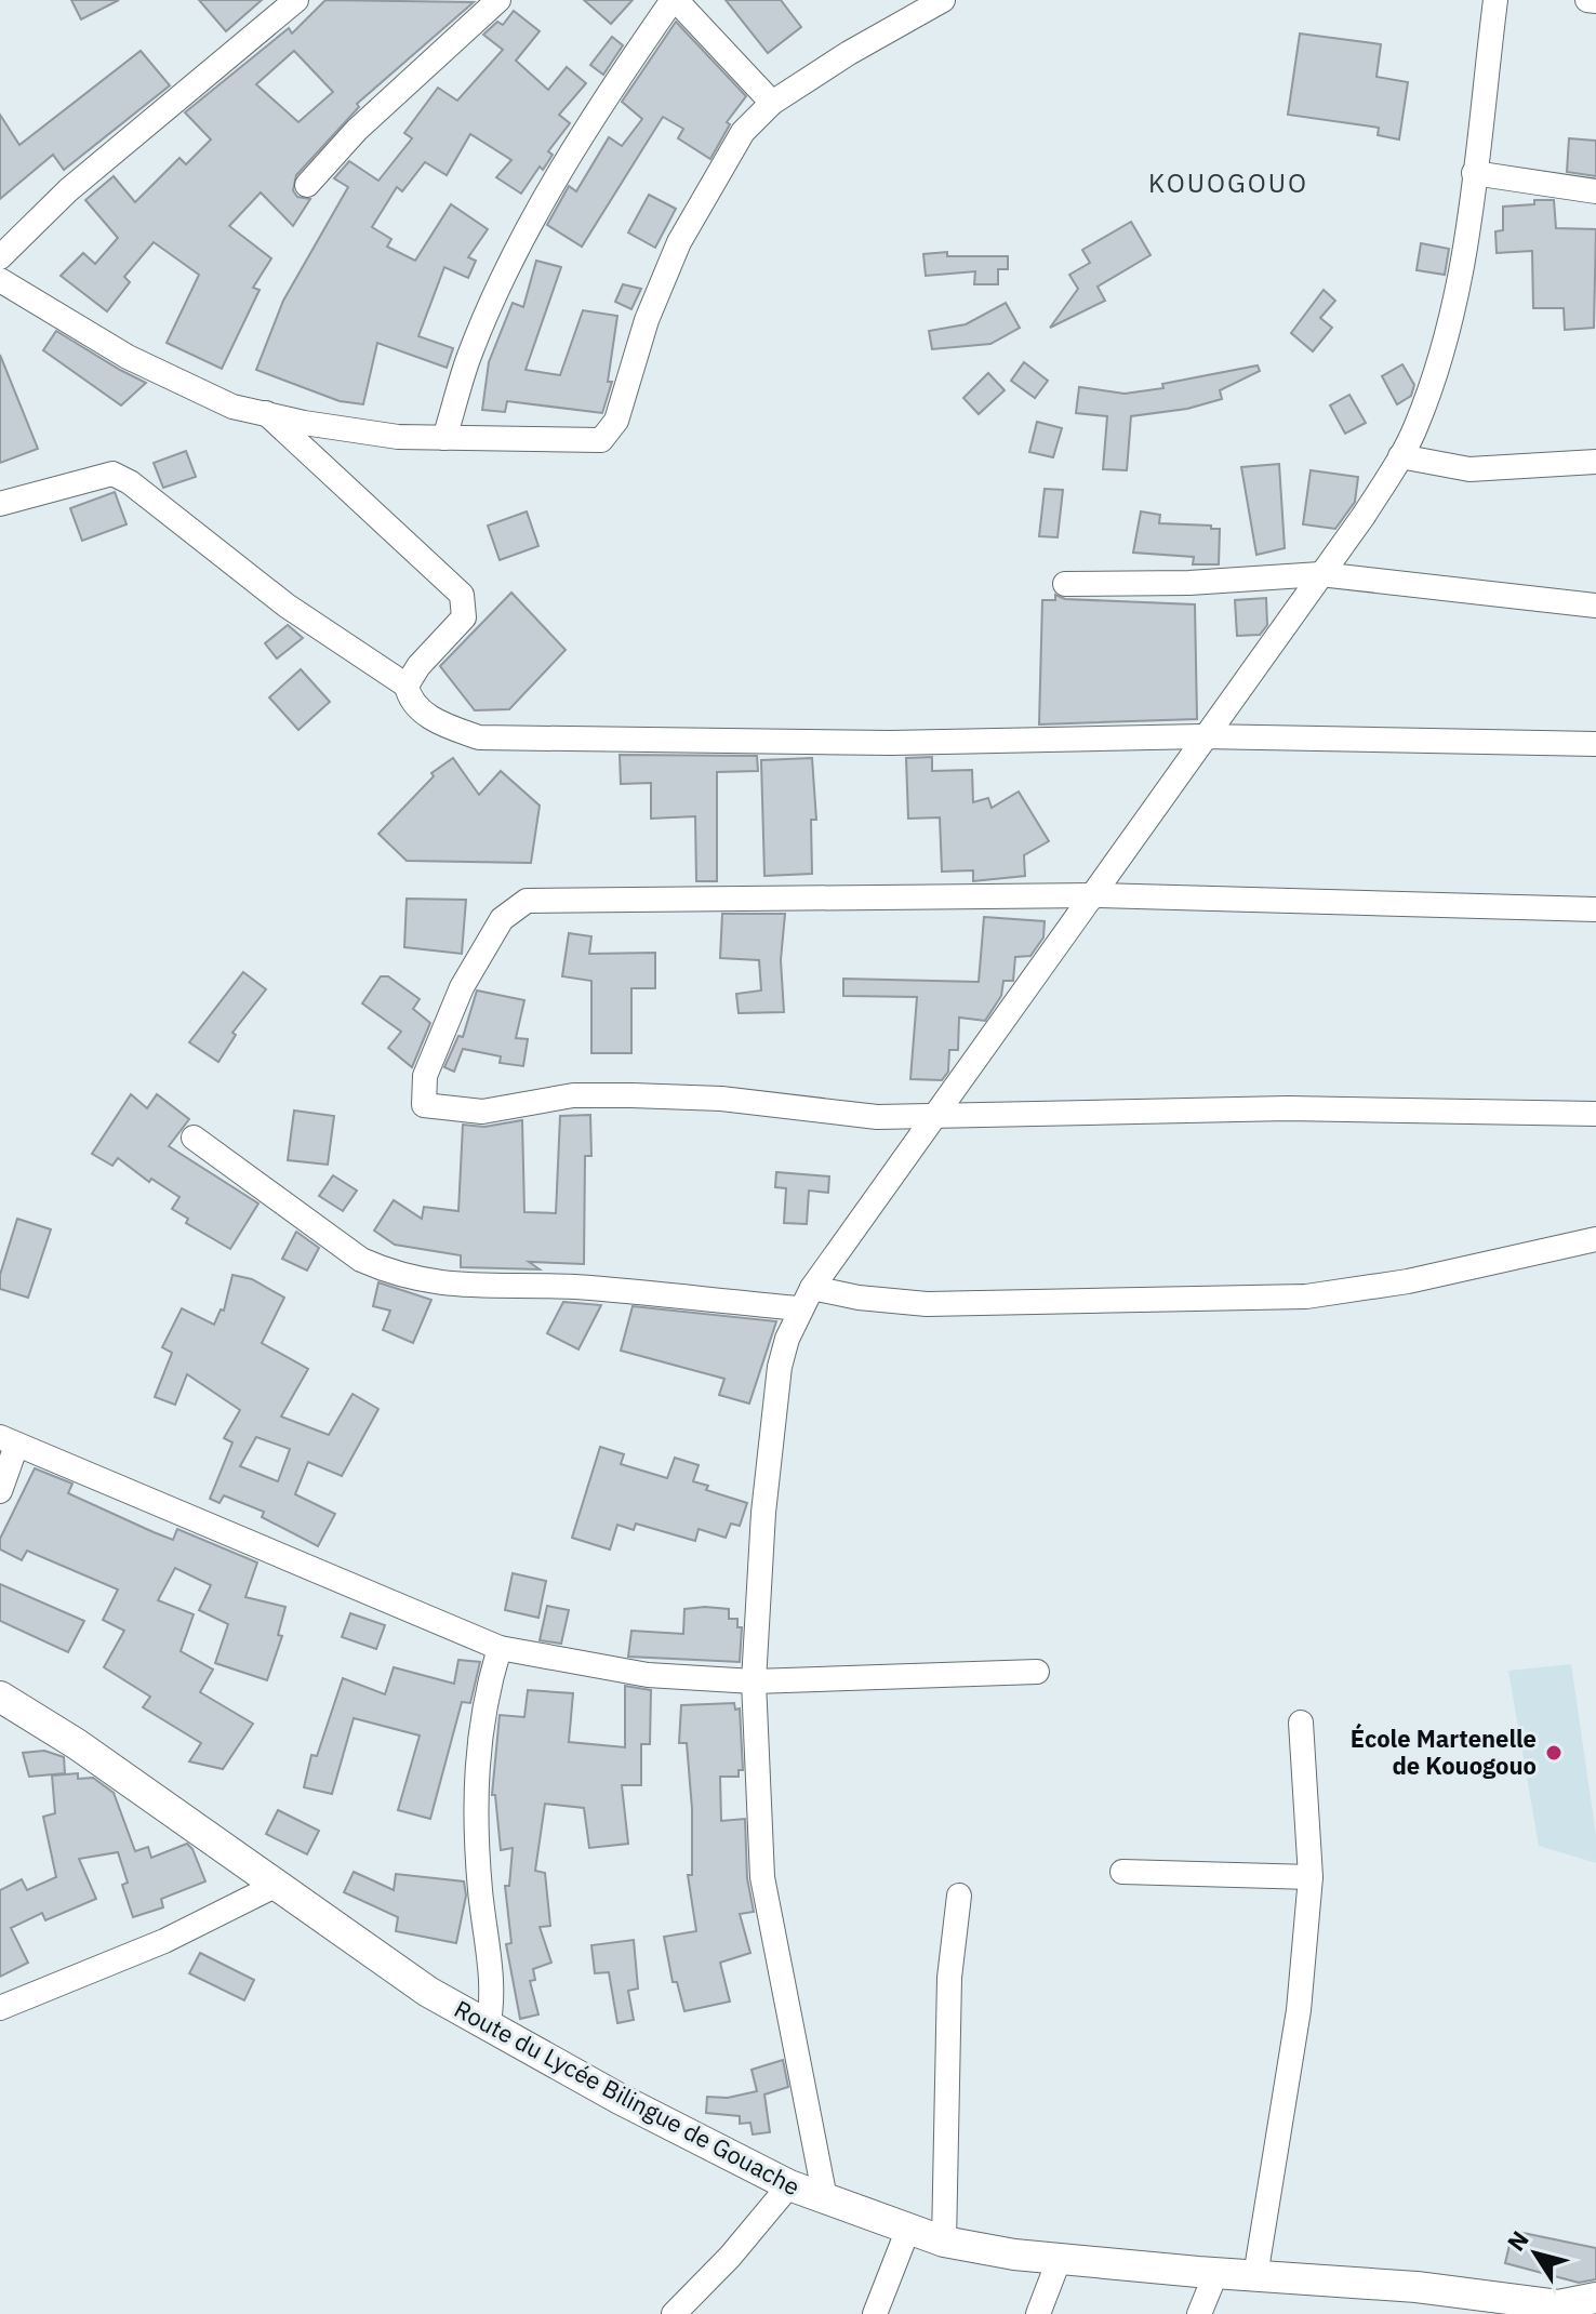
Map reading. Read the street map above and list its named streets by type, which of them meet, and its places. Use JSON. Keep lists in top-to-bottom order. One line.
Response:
{"streets":{"street":["Route du Lycée Bilingue de Gouache"]},"districts":["KOUOGOUO"],"places":["École Martenelle de Kouogouo"],"north":"top left"}
